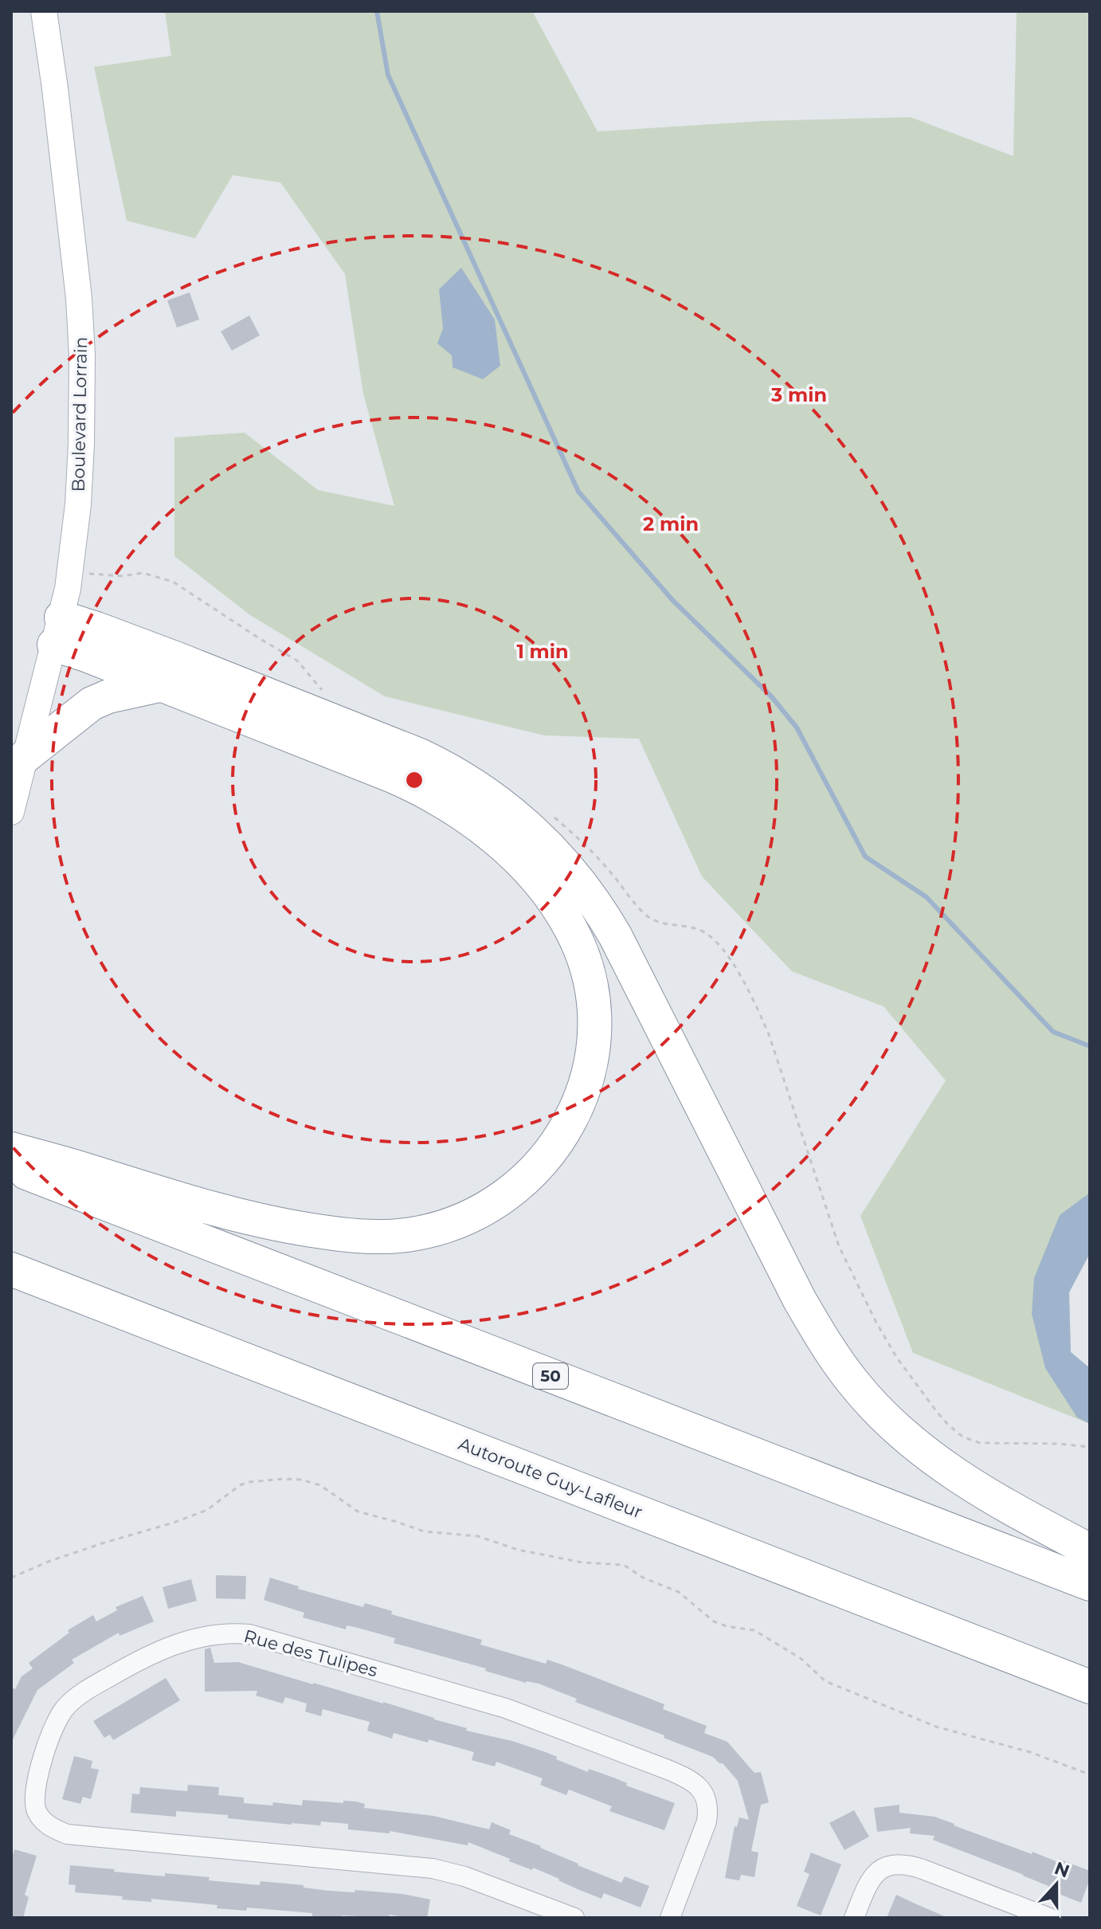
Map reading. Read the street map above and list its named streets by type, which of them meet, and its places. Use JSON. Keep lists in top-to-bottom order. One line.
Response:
{"streets":{"highway":["50","Autoroute Guy-Lafleur"],"main road":["Boulevard Lorrain"],"street":["Rue des Tulipes"]},"north":"top","rings":["3 min","2 min","1 min"]}
